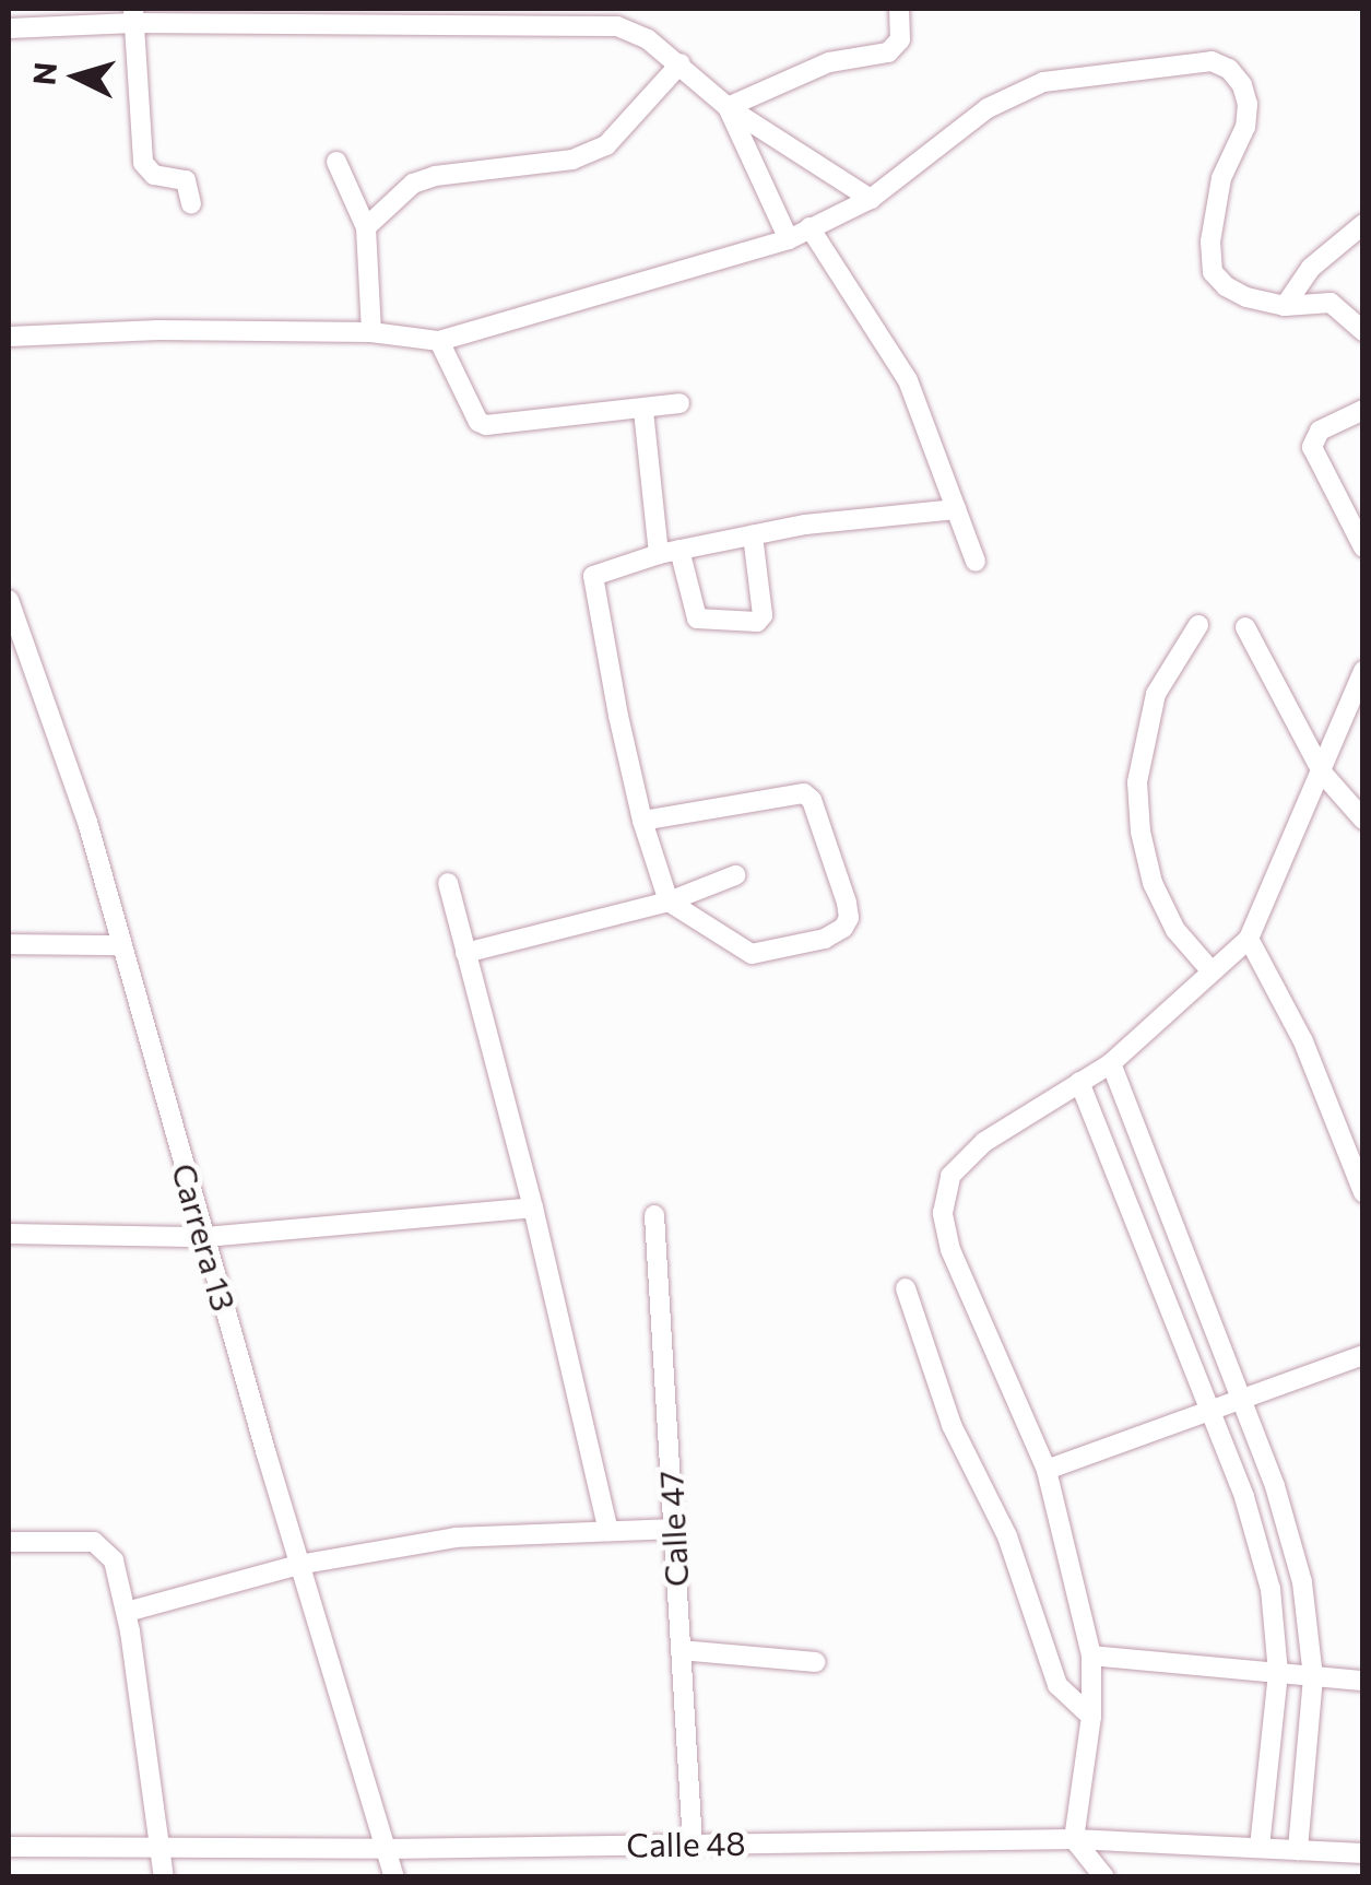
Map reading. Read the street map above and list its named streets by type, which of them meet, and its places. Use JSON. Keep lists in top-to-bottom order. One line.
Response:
{"streets":{"street":["Carrera 13","Calle 47","Calle 48"]},"crossings":[["Carrera 13","Calle 48"],["Calle 47","Calle 48"]],"north":"left"}
